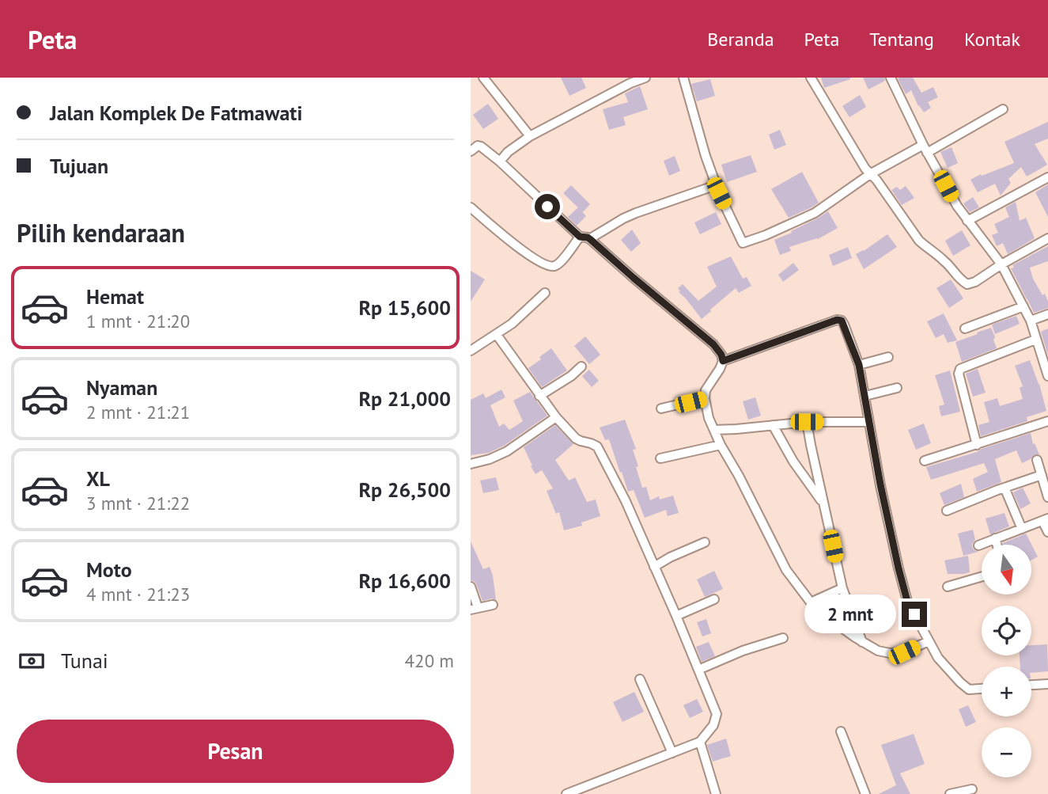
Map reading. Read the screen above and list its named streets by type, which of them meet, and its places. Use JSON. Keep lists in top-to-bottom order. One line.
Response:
{"north":"bottom","page":{"header":"Peta","nav":["Beranda","Peta","Tentang","Kontak"],"banner":["Jalan Komplek De Fatmawati","Tujuan"],"heading":"Pilih kendaraan","list":[{"name":"Hemat","note":"1 mnt · 21:20","value":"Rp 15,600"},{"name":"Nyaman","note":"2 mnt · 21:21","value":"Rp 21,000"},{"name":"XL","note":"3 mnt · 21:22","value":"Rp 26,500"},{"name":"Moto","note":"4 mnt · 21:23","value":"Rp 16,600"}],"map_buttons":["+","−"],"bubble":"2 mnt","pay":["Tunai","420 m"],"buttons":"Pesan"}}
